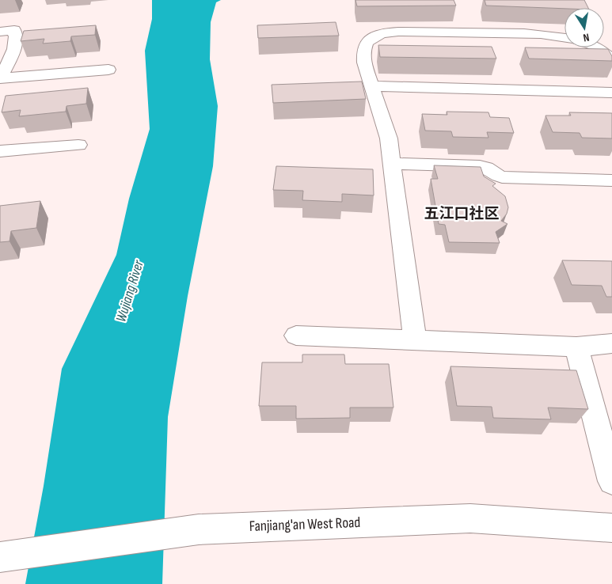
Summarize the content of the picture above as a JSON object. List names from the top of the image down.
{
  "streets": {
    "street": ["Fanjiang'an West Road"]
  },
  "districts": ["五江口社区"],
  "water": ["Wujiang River"],
  "north": "bottom"
}
